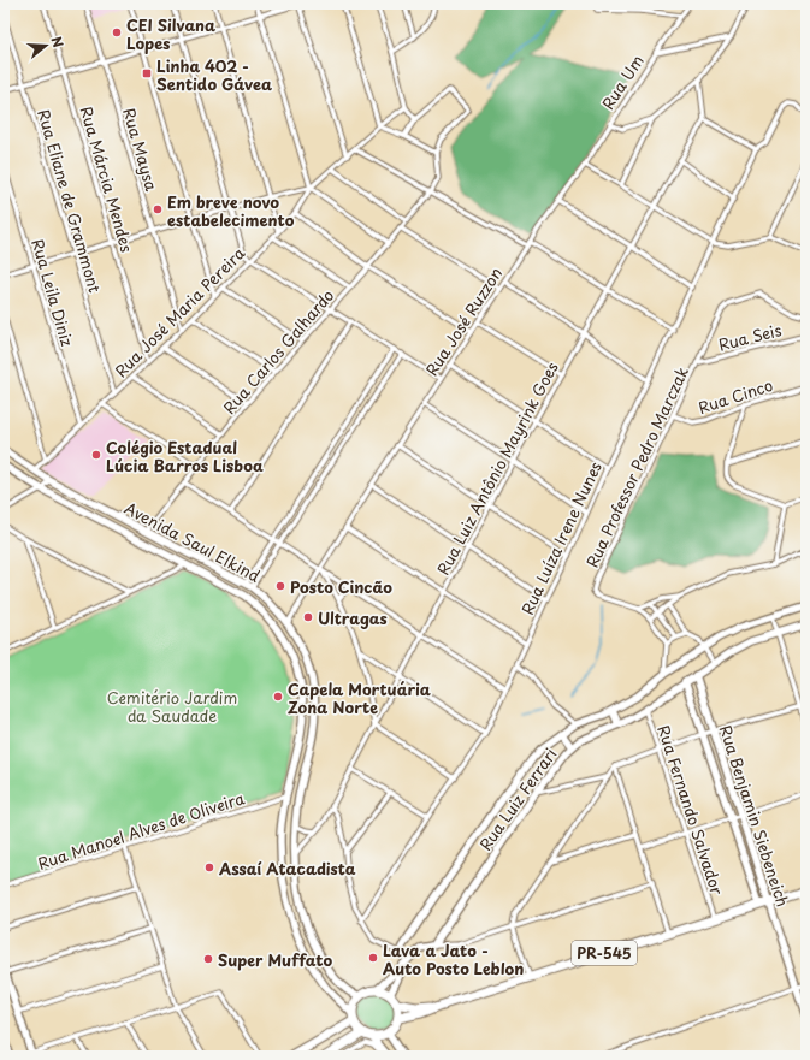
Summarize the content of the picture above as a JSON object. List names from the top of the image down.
{
  "streets": {
    "highway": ["PR-545"],
    "street": [
      "Rua Um",
      "Rua Maysa",
      "Rua Márcia Mendes",
      "Rua Eliane de Grammont",
      "Rua Leila Diniz",
      "Rua José Maria Pereira",
      "Rua José Ruzzon",
      "Rua Seis",
      "Rua Carlos Galhardo",
      "Rua Cinco",
      "Rua Professor Pedro Marczak",
      "Rua Luiz Antônio Mayrink Goes",
      "Rua Luíza Irene Nunes",
      "Avenida Saul Elkind",
      "Rua Luiz Ferrari",
      "Rua Fernando Salvador",
      "Rua Benjamin Siebeneich",
      "Rua Manoel Alves de Oliveira"
    ]
  },
  "crossings": [
    ["Rua Um", "Rua José Ruzzon"],
    ["Rua Maysa", "Rua José Maria Pereira"],
    ["Rua Márcia Mendes", "Rua José Maria Pereira"],
    ["Rua Eliane de Grammont", "Rua José Maria Pereira"],
    ["Rua Leila Diniz", "Rua José Maria Pereira"],
    ["Rua José Maria Pereira", "Avenida Saul Elkind"],
    ["Rua José Ruzzon", "Avenida Saul Elkind"],
    ["Rua Seis", "Rua Professor Pedro Marczak"],
    ["Rua Carlos Galhardo", "Avenida Saul Elkind"],
    ["Rua Cinco", "Rua Professor Pedro Marczak"],
    ["Rua Luiz Antônio Mayrink Goes", "Avenida Saul Elkind"],
    ["Avenida Saul Elkind", "Rua Manoel Alves de Oliveira"],
    ["Avenida Saul Elkind", "PR-545"],
    ["Rua Luiz Ferrari", "Rua Fernando Salvador"],
    ["Rua Luiz Ferrari", "Rua Benjamin Siebeneich"],
    ["Rua Fernando Salvador", "PR-545"],
    ["Rua Benjamin Siebeneich", "PR-545"]
  ],
  "parks": ["Cemitério Jardim da Saudade"],
  "places": {
    "other": [
      "CEI Silvana Lopes",
      "Em breve novo estabelecimento",
      "Colégio Estadual Lúcia Barros Lisboa",
      "Posto Cincão",
      "Ultragas",
      "Capela Mortuária Zona Norte",
      "Assaí Atacadista",
      "Lava a Jato - Auto Posto Leblon",
      "Super Muffato"
    ],
    "transit": ["Linha 402 - Sentido Gávea"]
  },
  "north": "right"
}
